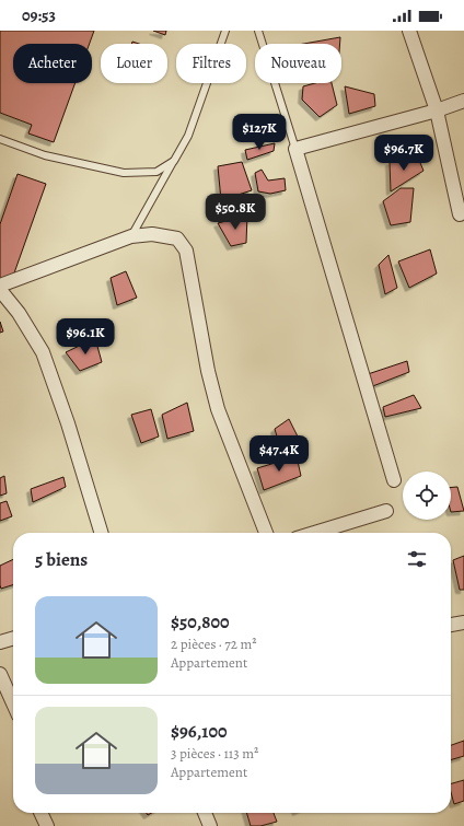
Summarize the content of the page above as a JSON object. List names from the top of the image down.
{
  "page": {
    "status": "09:53",
    "chip": [
      "Acheter",
      "Louer",
      "Filtres",
      "Nouveau"
    ],
    "price": [
      "$127K",
      "$96.7K",
      "$50.8K",
      "$96.1K",
      "$47.4K"
    ],
    "heading": "5 biens",
    "list": [
      {
        "name": "$50,800",
        "note": "2 pièces · 72 m² · Appartement"
      },
      {
        "name": "$96,100",
        "note": "3 pièces · 113 m² · Appartement"
      }
    ]
  }
}
